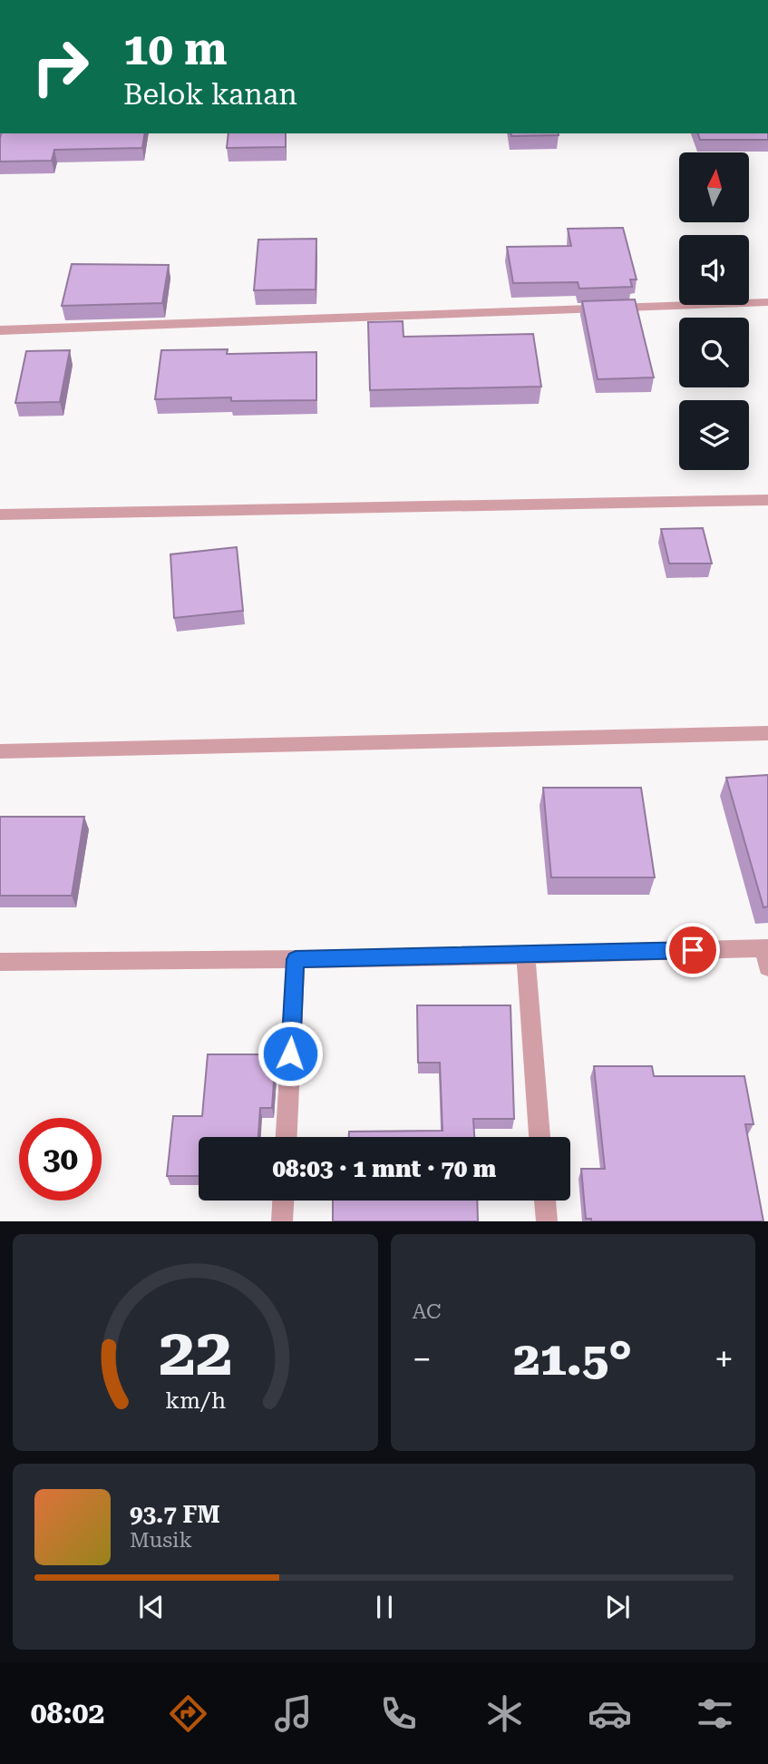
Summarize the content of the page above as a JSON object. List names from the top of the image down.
{
  "north": "top",
  "page": {
    "turn": ["10 m", "Belok kanan"],
    "limit": "30",
    "trip": "08:03 · 1 mnt · 70 m",
    "tile": "AC",
    "heat": ["−", "21.5°", "+"],
    "song": ["93.7 FM", "Musik"],
    "tabs": "08:02",
    "gauge": ["22", "km/h"]
  }
}
